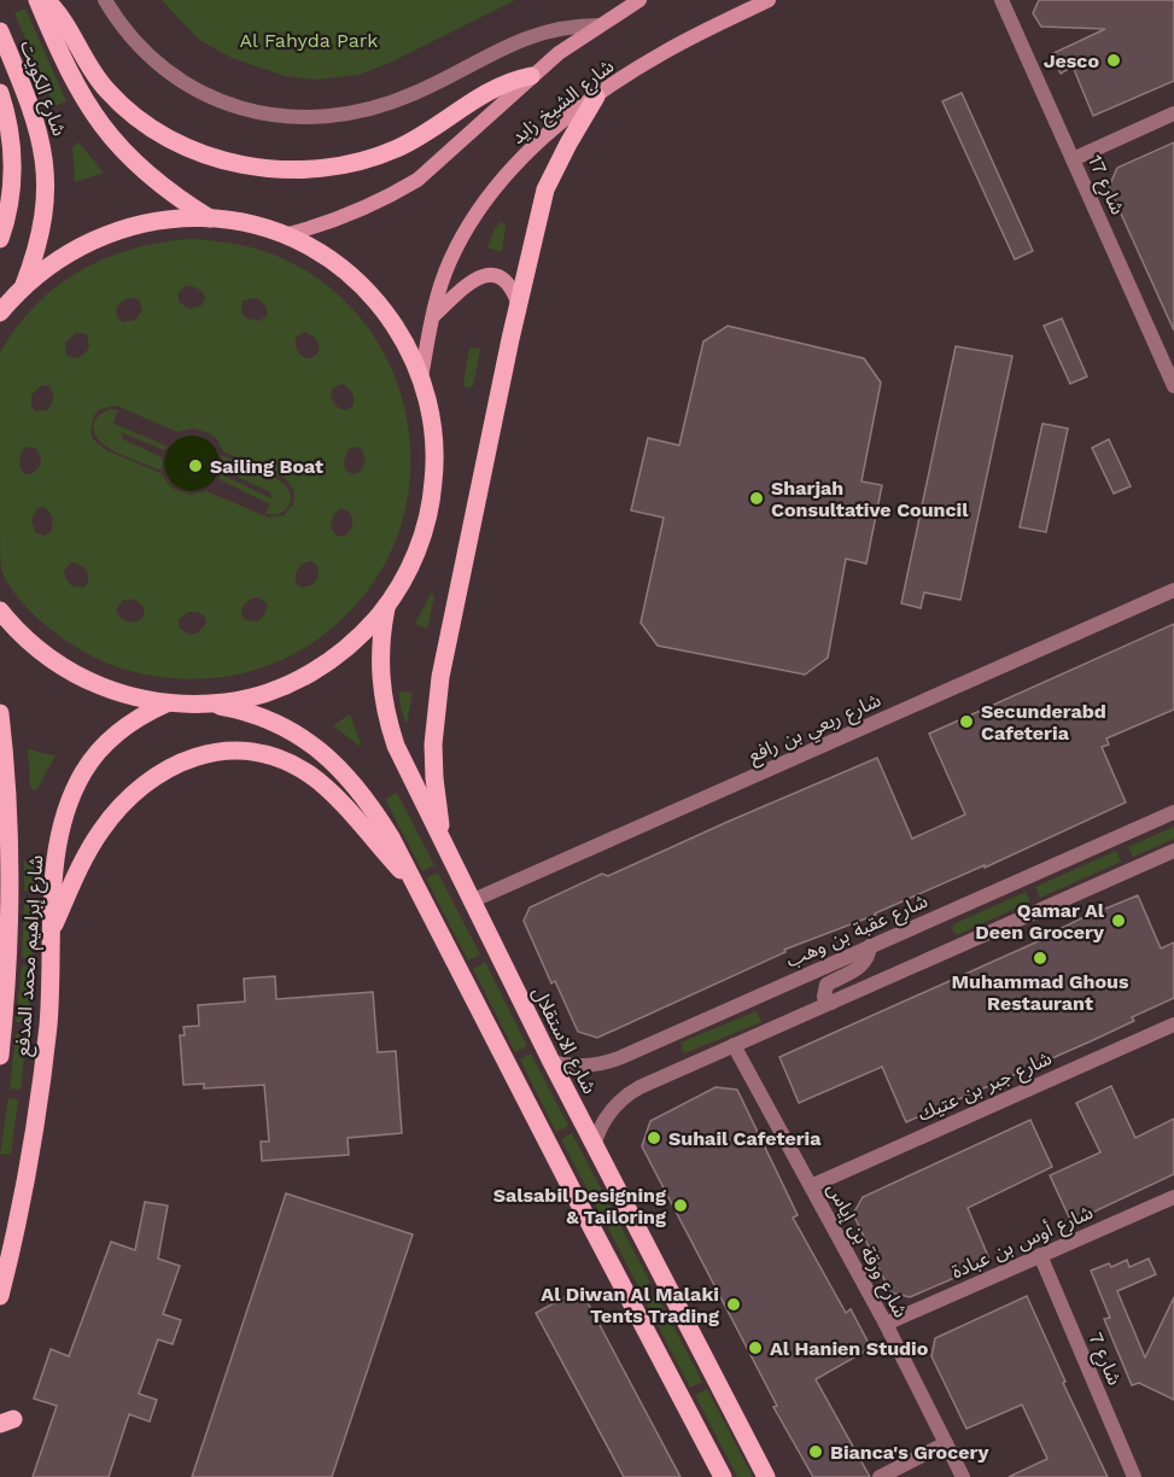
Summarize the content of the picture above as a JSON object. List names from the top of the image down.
{
  "streets": {
    "main road": [
      "شارع الكويت",
      "شارع الشيخ زايد",
      "شارع إبراهيم محمد المدفع",
      "شارع الاستقلال"
    ],
    "street": [
      "شارع 17",
      "شارع ربعي بن رافع",
      "شارع عقبة بن وهب",
      "شارع جبر بن عتيك",
      "شارع أوس بن عبادة",
      "شارع ورقة بن إياس",
      "شارع 7"
    ]
  },
  "crossings": [
    ["شارع ربعي بن رافع", "شارع الاستقلال"],
    ["شارع عقبة بن وهب", "شارع الاستقلال"],
    ["شارع جبر بن عتيك", "شارع ورقة بن إياس"],
    ["شارع أوس بن عبادة", "شارع ورقة بن إياس"],
    ["شارع أوس بن عبادة", "شارع 7"]
  ],
  "parks": ["Al Fahyda Park"],
  "places": [
    "Jesco",
    "Sailing Boat",
    "Sharjah Consultative Council",
    "Secunderabd Cafeteria",
    "Qamar Al Deen Grocery",
    "Muhammad Ghous Restaurant",
    "Suhail Cafeteria",
    "Salsabil Designing & Tailoring",
    "Al Diwan Al Malaki Tents Trading",
    "Al Hanien Studio",
    "Bianca's Grocery"
  ]
}
